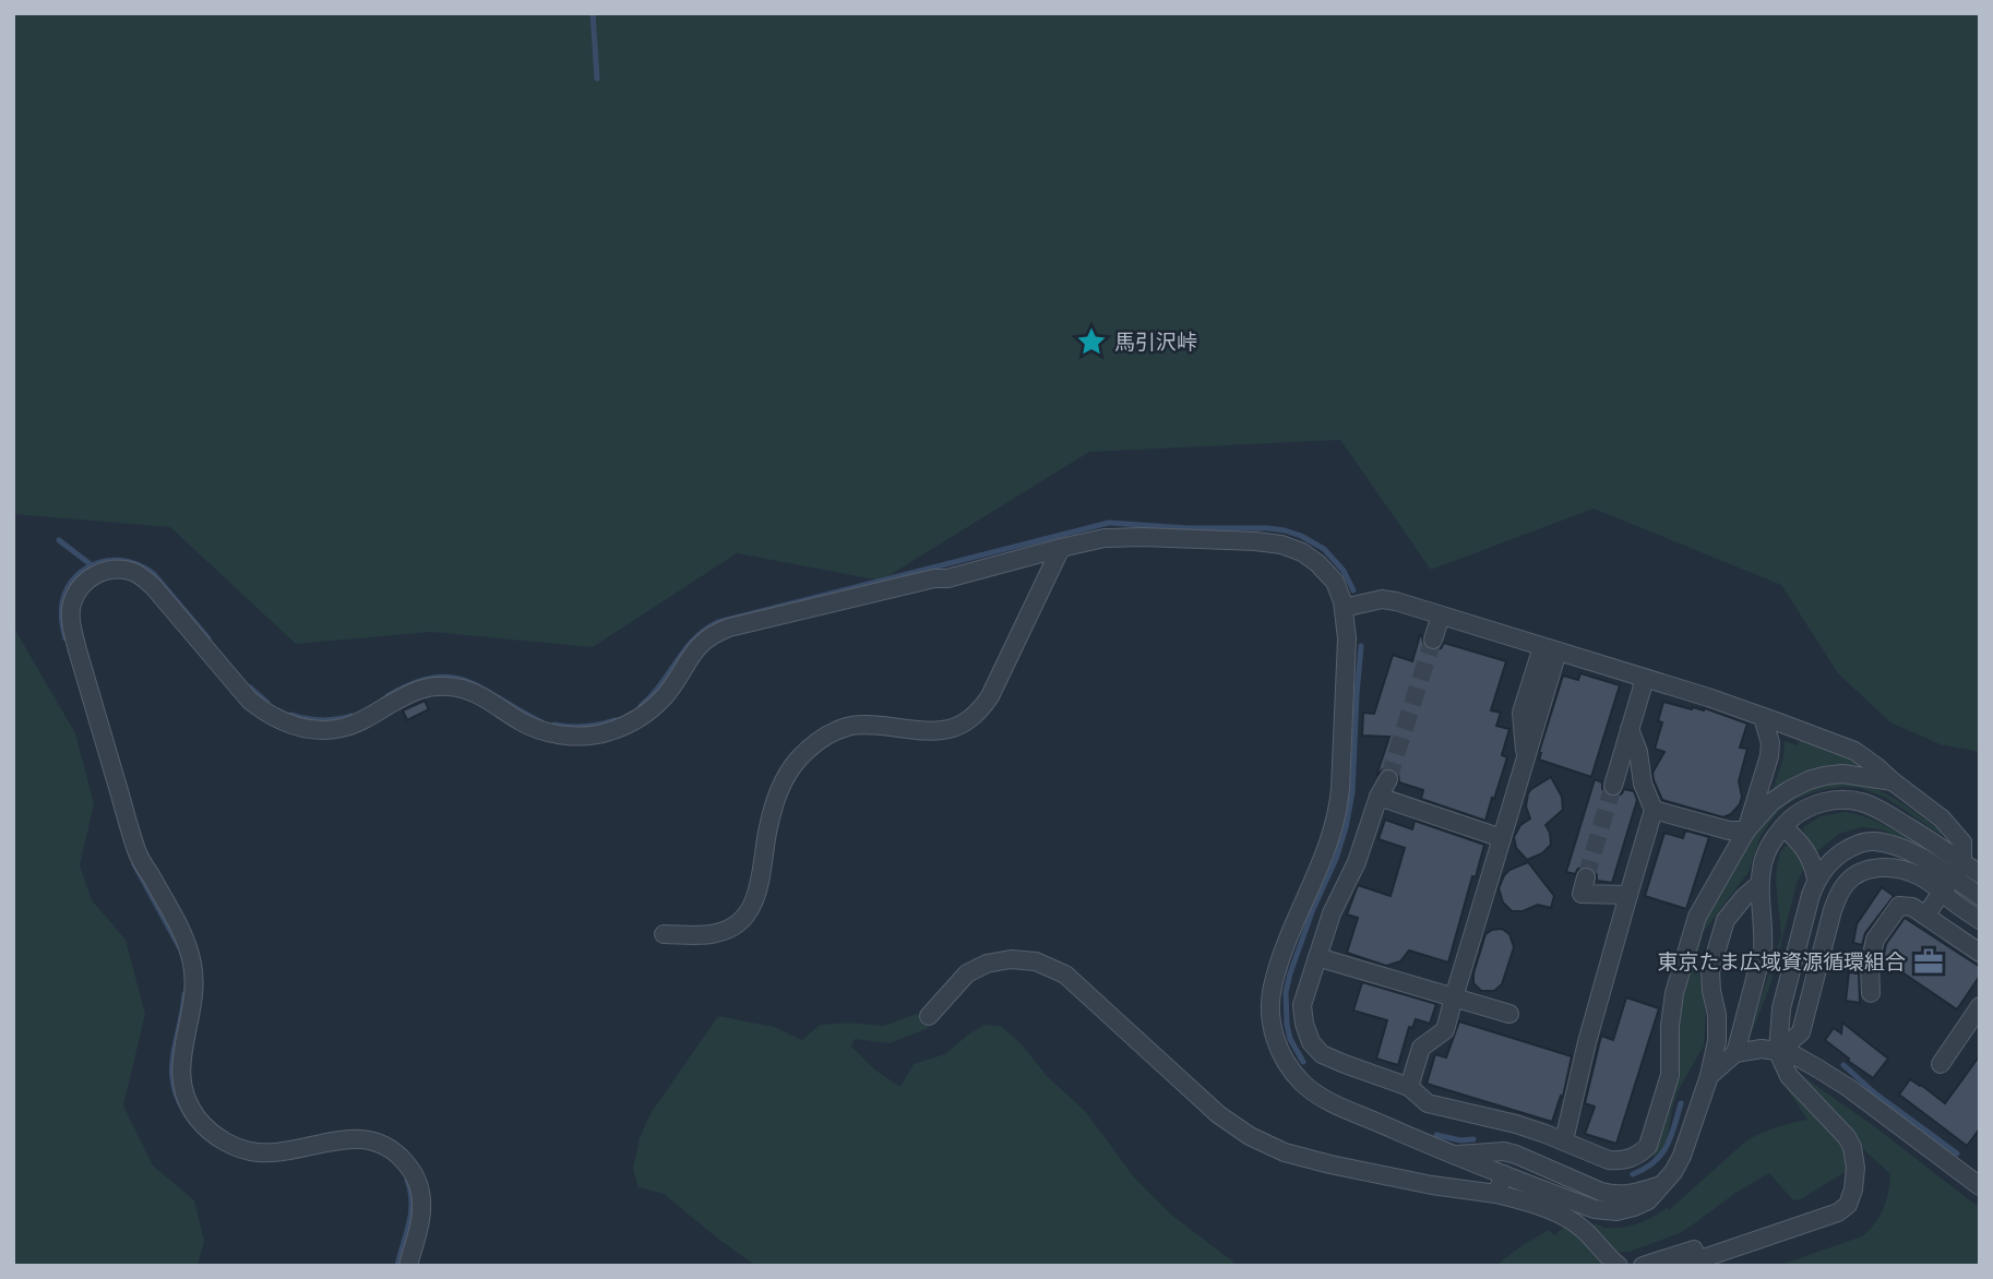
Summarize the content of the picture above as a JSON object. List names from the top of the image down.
{
  "places": {
    "place": ["馬引沢峠"],
    "office": ["東京たま広域資源循環組合"]
  }
}
